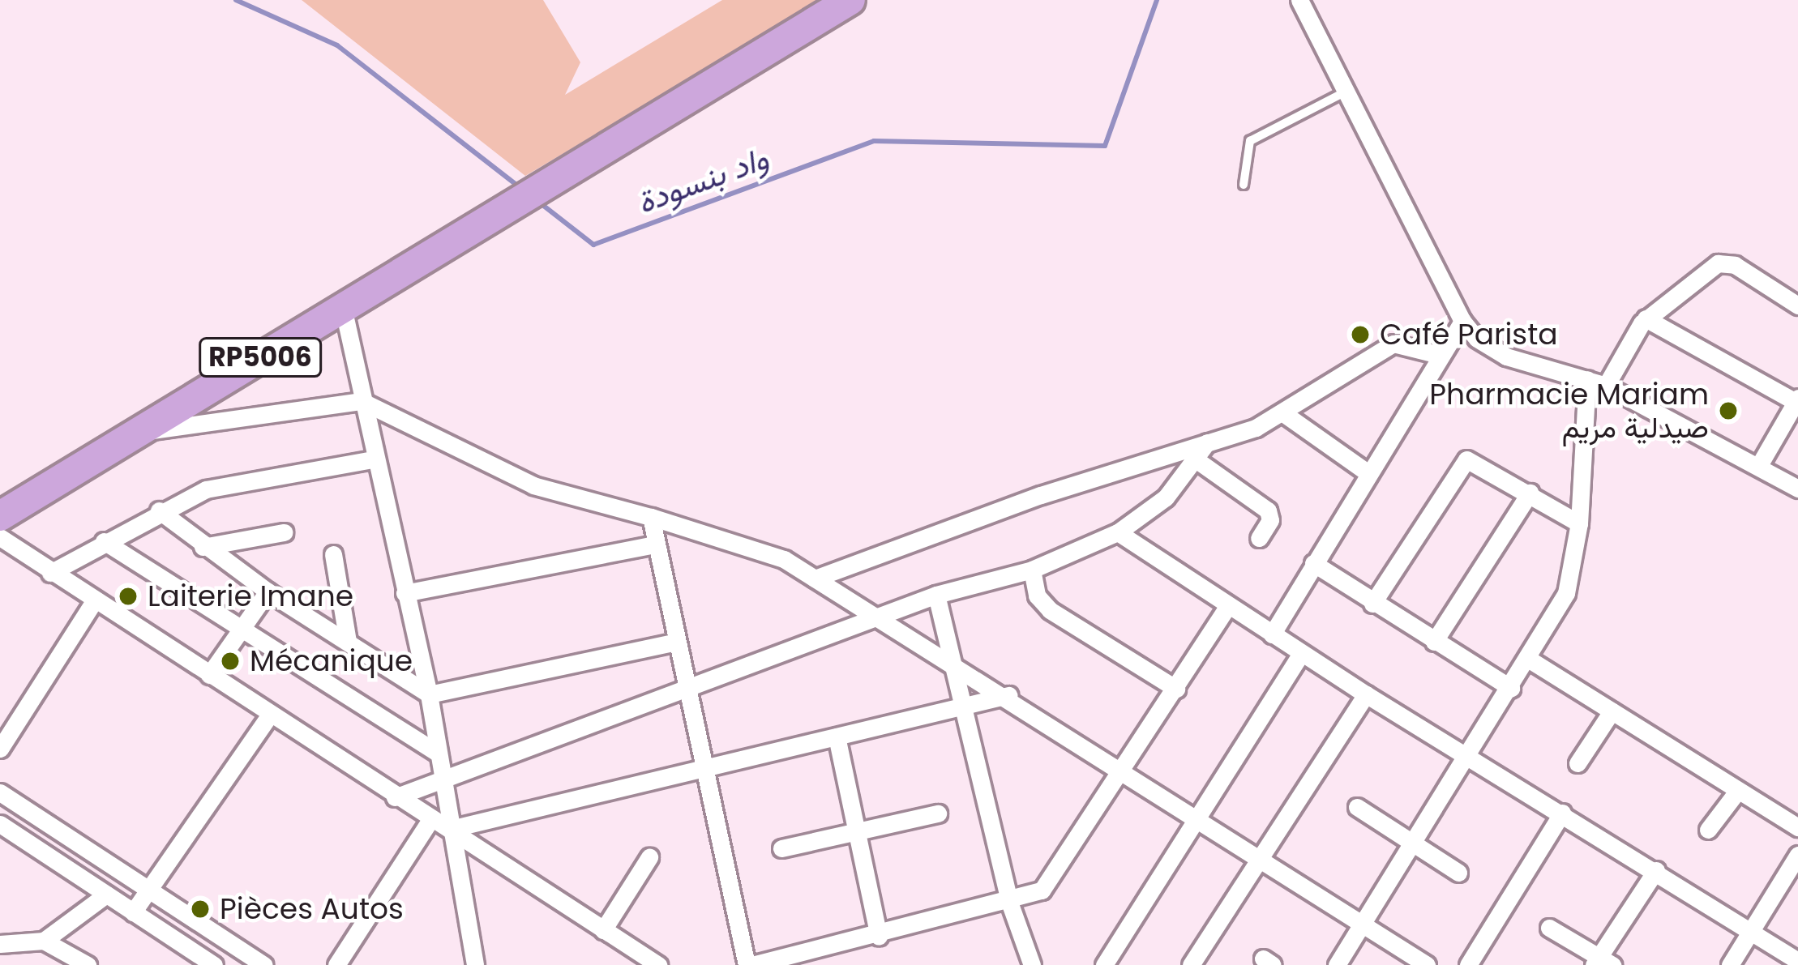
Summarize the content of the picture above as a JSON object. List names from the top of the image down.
{
  "streets": {
    "main road": ["RP5006"]
  },
  "water": ["واد بنسودة"],
  "places": [
    "Café Parista",
    "Pharmacie Mariam صيدلية مريم",
    "Laiterie Imane",
    "Mécanique",
    "Pièces Autos"
  ]
}
